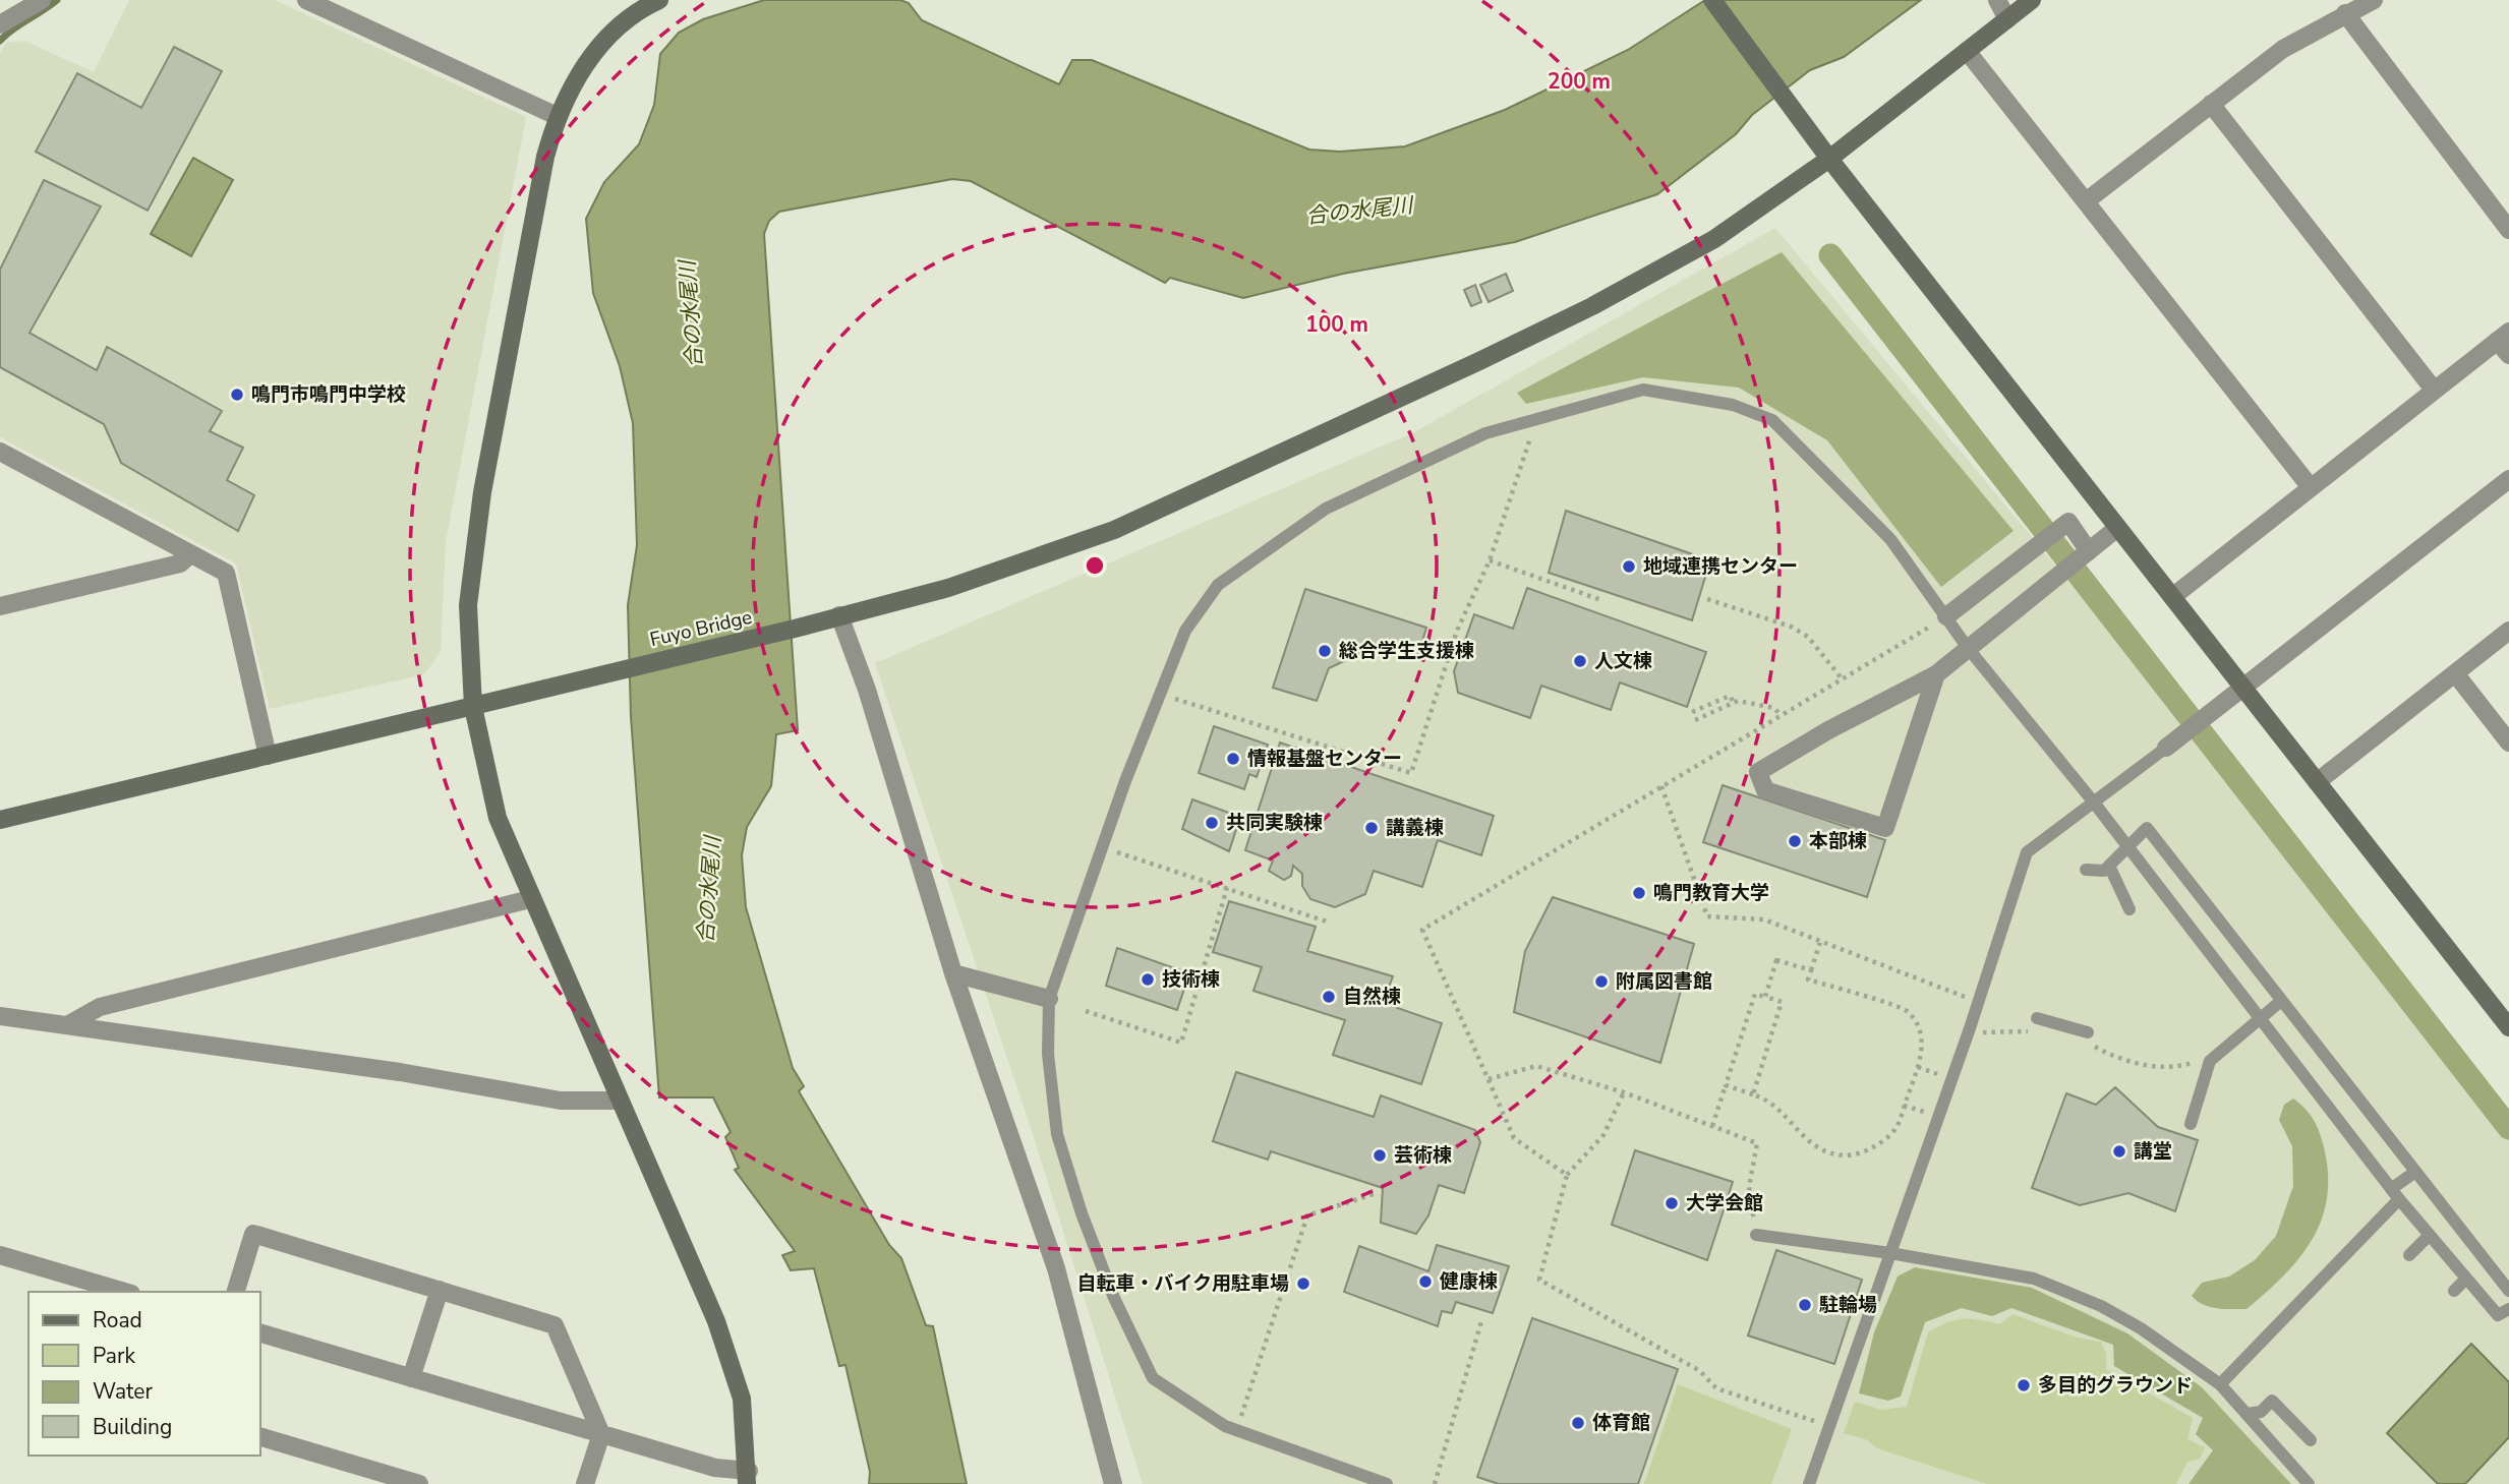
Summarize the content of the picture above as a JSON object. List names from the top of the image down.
{
  "streets": {
    "street": ["Fuyo Bridge"]
  },
  "water": ["合の水尾川"],
  "places": [
    "鳴門市鳴門中学校",
    "地域連携センター",
    "総合学生支援棟",
    "人文棟",
    "情報基盤センター",
    "共同実験棟",
    "講義棟",
    "本部棟",
    "鳴門教育大学",
    "技術棟",
    "附属図書館",
    "自然棟",
    "講堂",
    "芸術棟",
    "大学会館",
    "健康棟",
    "自転車・バイク用駐車場",
    "駐輪場",
    "多目的グラウンド",
    "体育館"
  ],
  "legend": [
    "Road",
    "Park",
    "Water",
    "Building"
  ],
  "rings": ["200 m", "100 m"]
}
